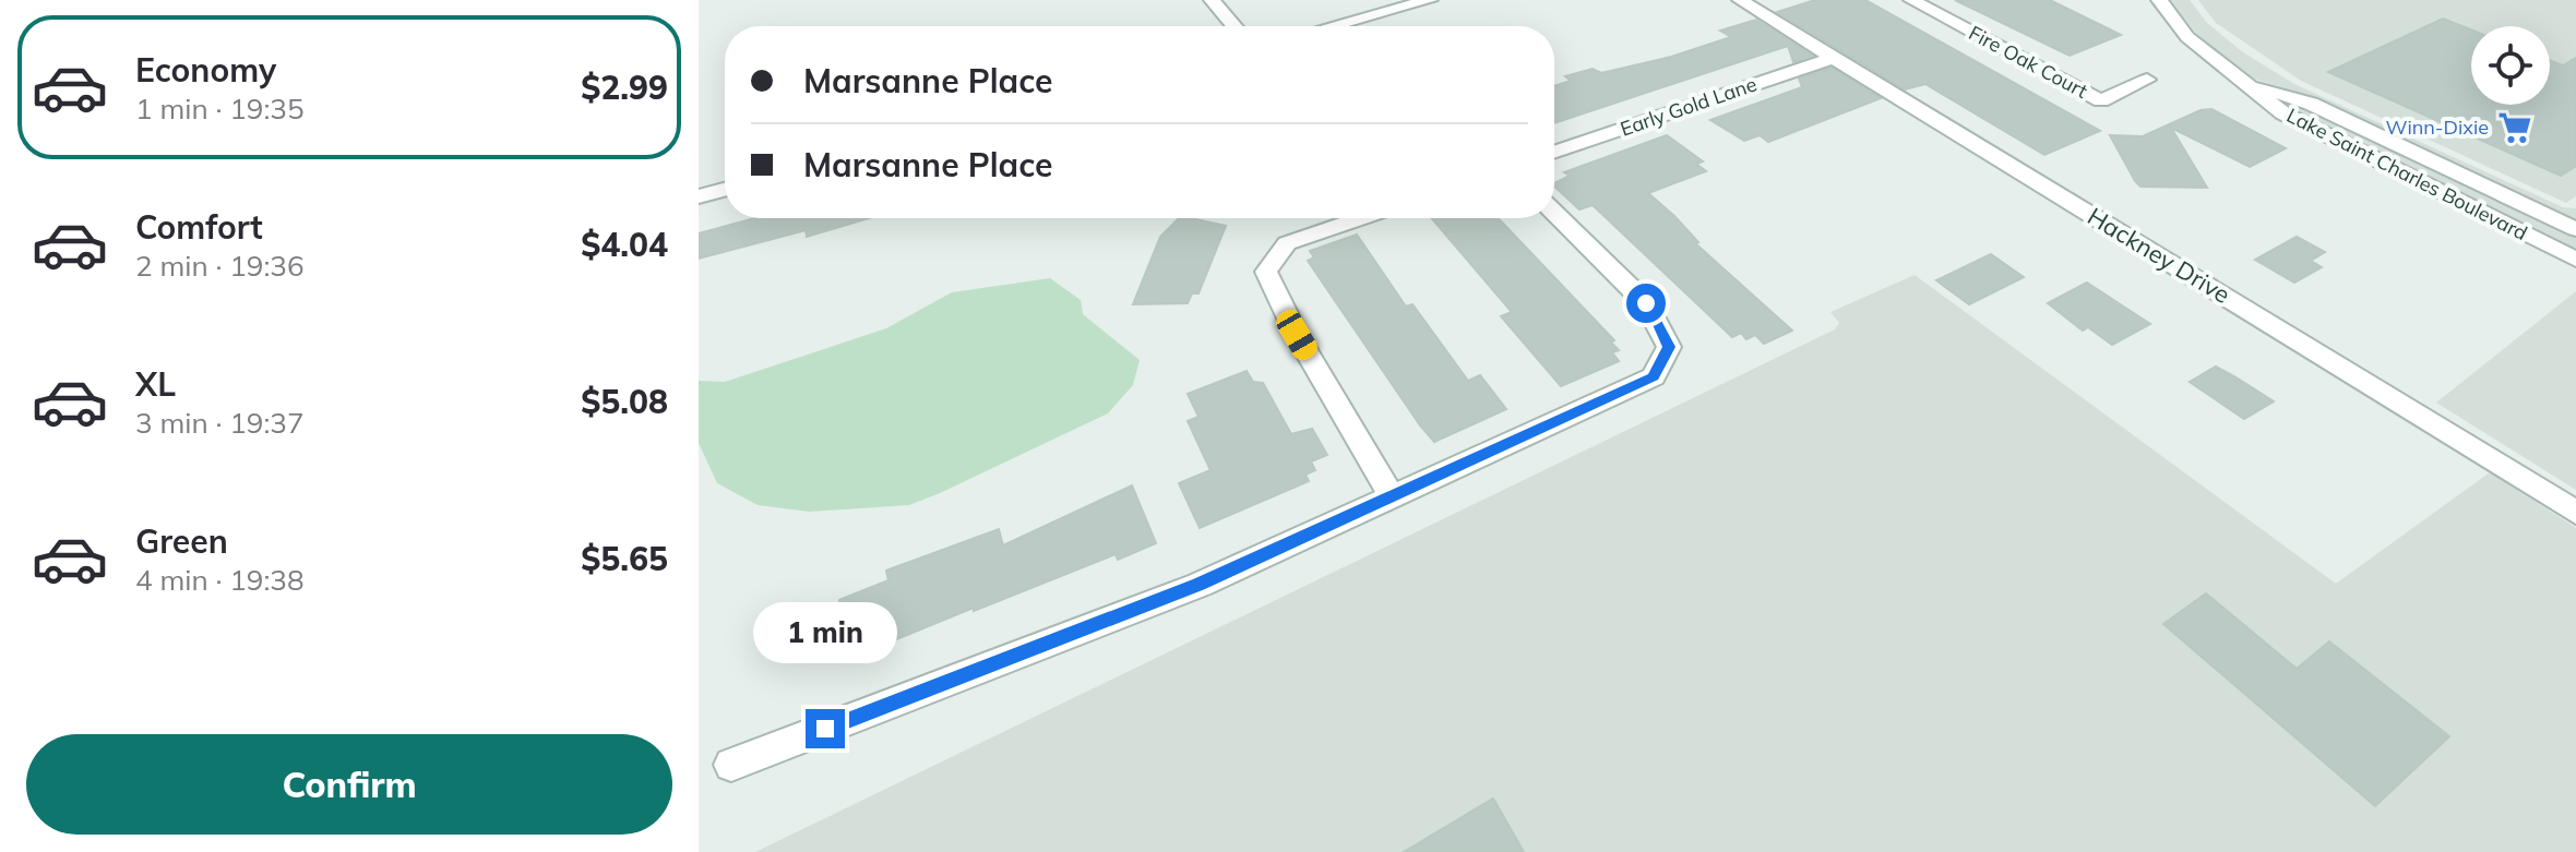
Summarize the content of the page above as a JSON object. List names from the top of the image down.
{
  "streets": {
    "street": [
      "Fire Oak Court",
      "Early Gold Lane",
      "Lake Saint Charles Boulevard",
      "Hackney Drive"
    ]
  },
  "crossings": [
    ["Early Gold Lane", "Hackney Drive"]
  ],
  "places": {
    "supermarket": ["Winn-Dixie"]
  },
  "page": {
    "list": [
      {
        "name": "Economy",
        "note": "1 min · 19:35",
        "value": "$2.99"
      },
      {
        "name": "Comfort",
        "note": "2 min · 19:36",
        "value": "$4.04"
      },
      {
        "name": "XL",
        "note": "3 min · 19:37",
        "value": "$5.08"
      },
      {
        "name": "Green",
        "note": "4 min · 19:38",
        "value": "$5.65"
      }
    ],
    "banner": ["Marsanne Place", "Marsanne Place"],
    "bubble": "1 min",
    "buttons": "Confirm"
  }
}
